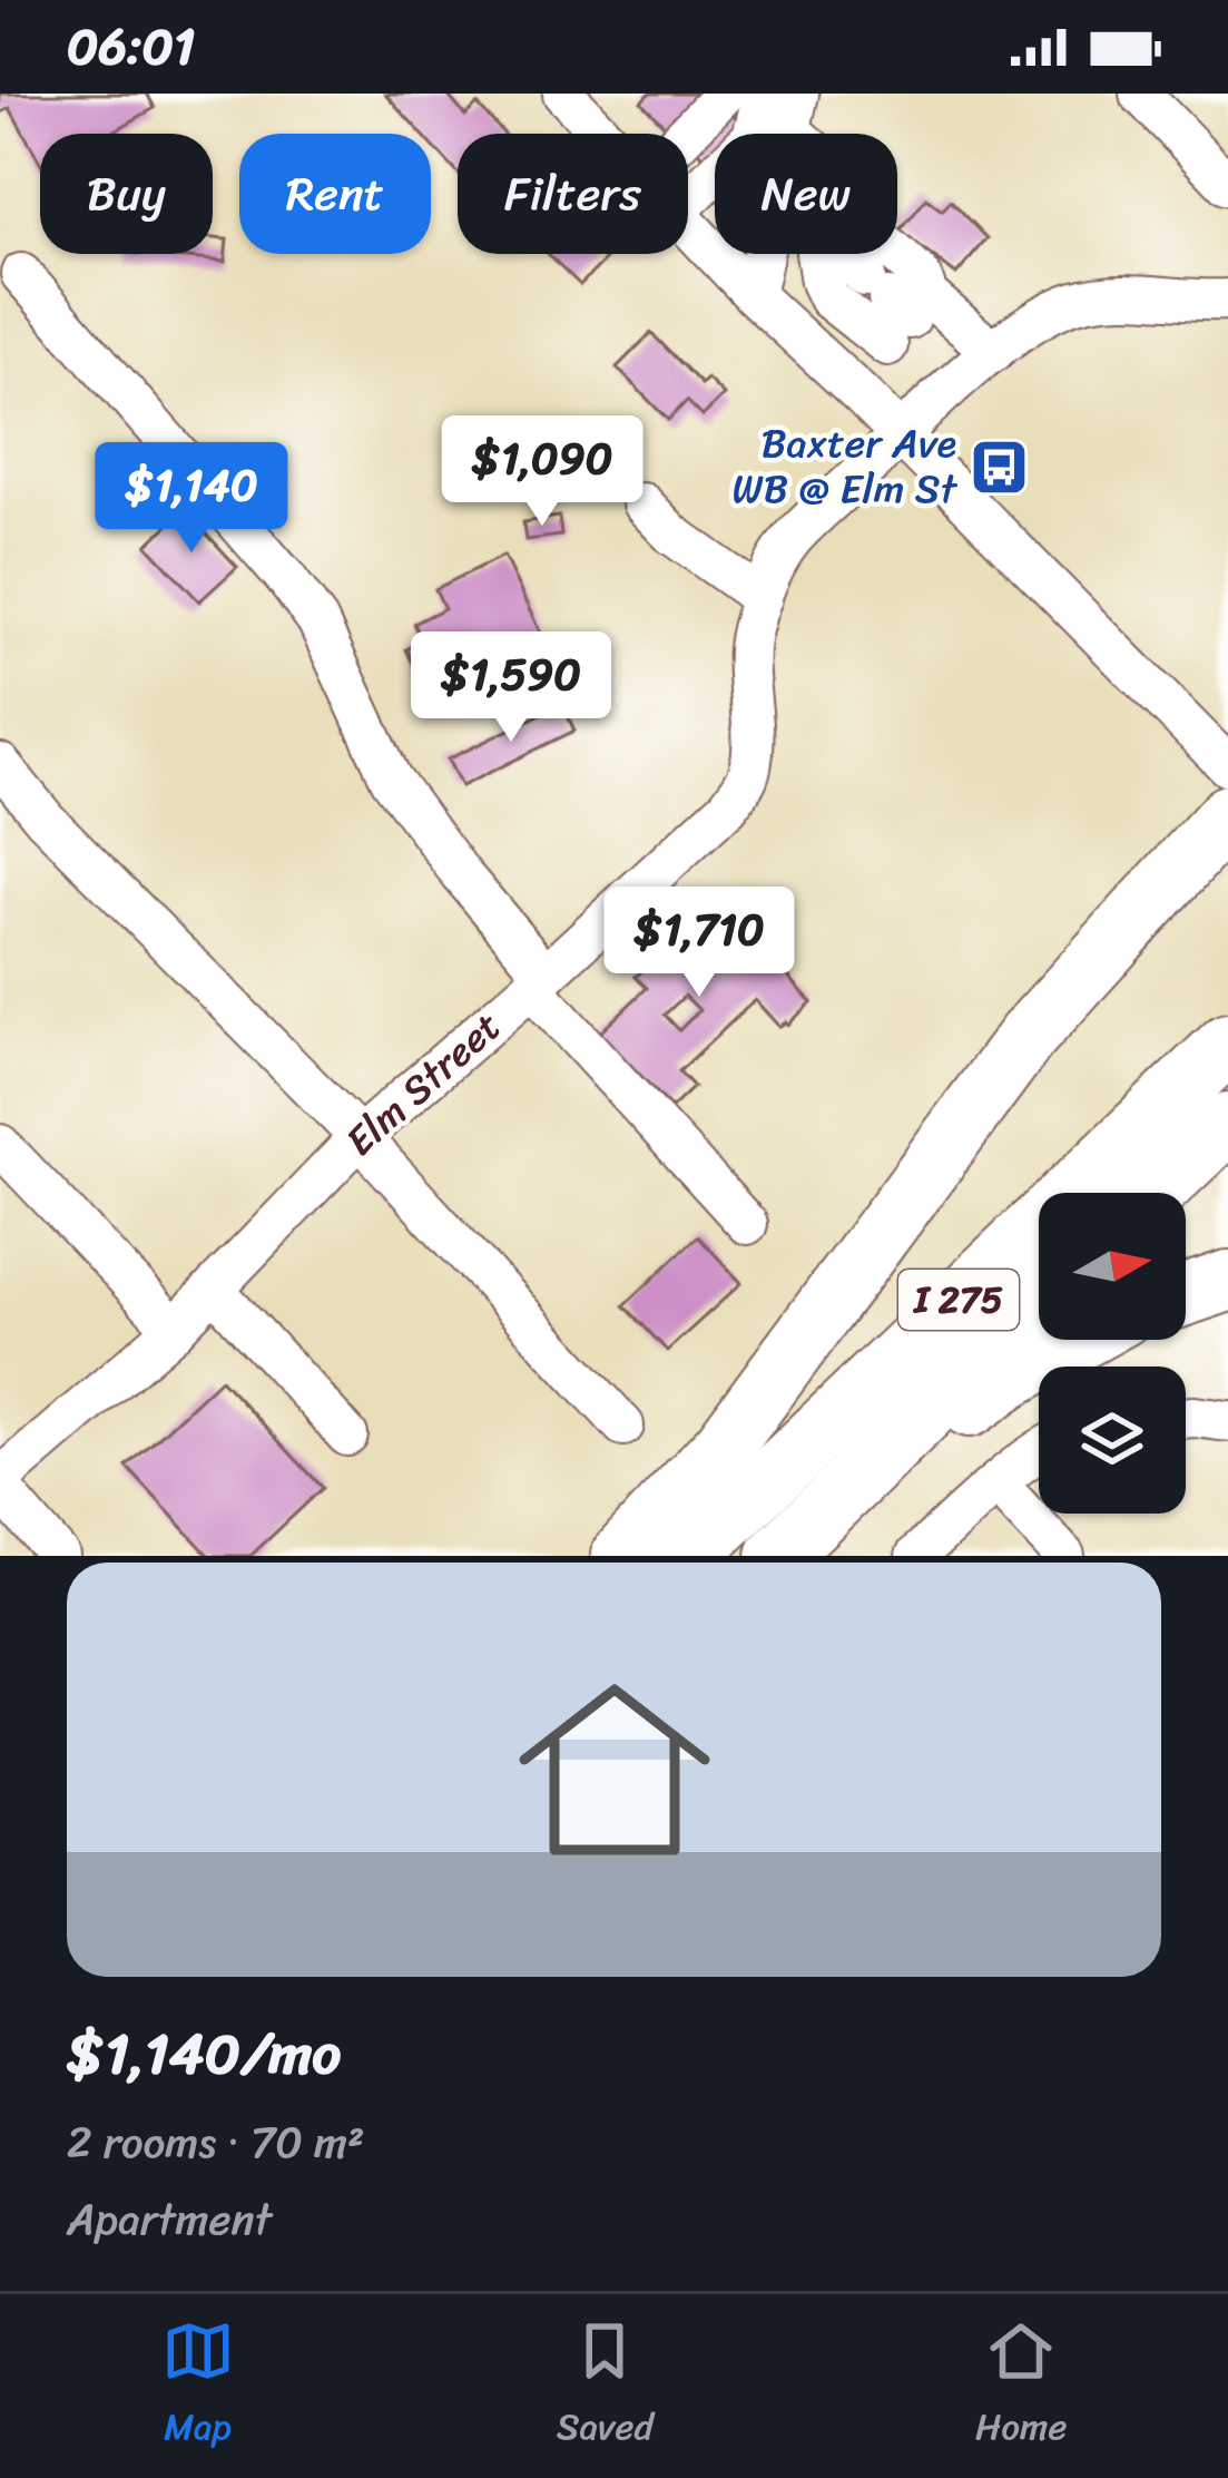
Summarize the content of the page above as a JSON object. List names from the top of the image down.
{
  "streets": {
    "highway": ["I 275"],
    "street": ["Elm Street"]
  },
  "places": {
    "bus stop": ["Baxter Ave WB @ Elm St"]
  },
  "north": "right",
  "page": {
    "status": "06:01",
    "chip": [
      "Buy",
      "Rent",
      "Filters",
      "New"
    ],
    "price": [
      "$1,090",
      "$1,140",
      "$1,590",
      "$1,710"
    ],
    "list": [
      {
        "name": "$1,140/mo",
        "note": "2 rooms · 70 m² · Apartment"
      }
    ],
    "tabs": ["Map", "Saved", "Home"]
  }
}
